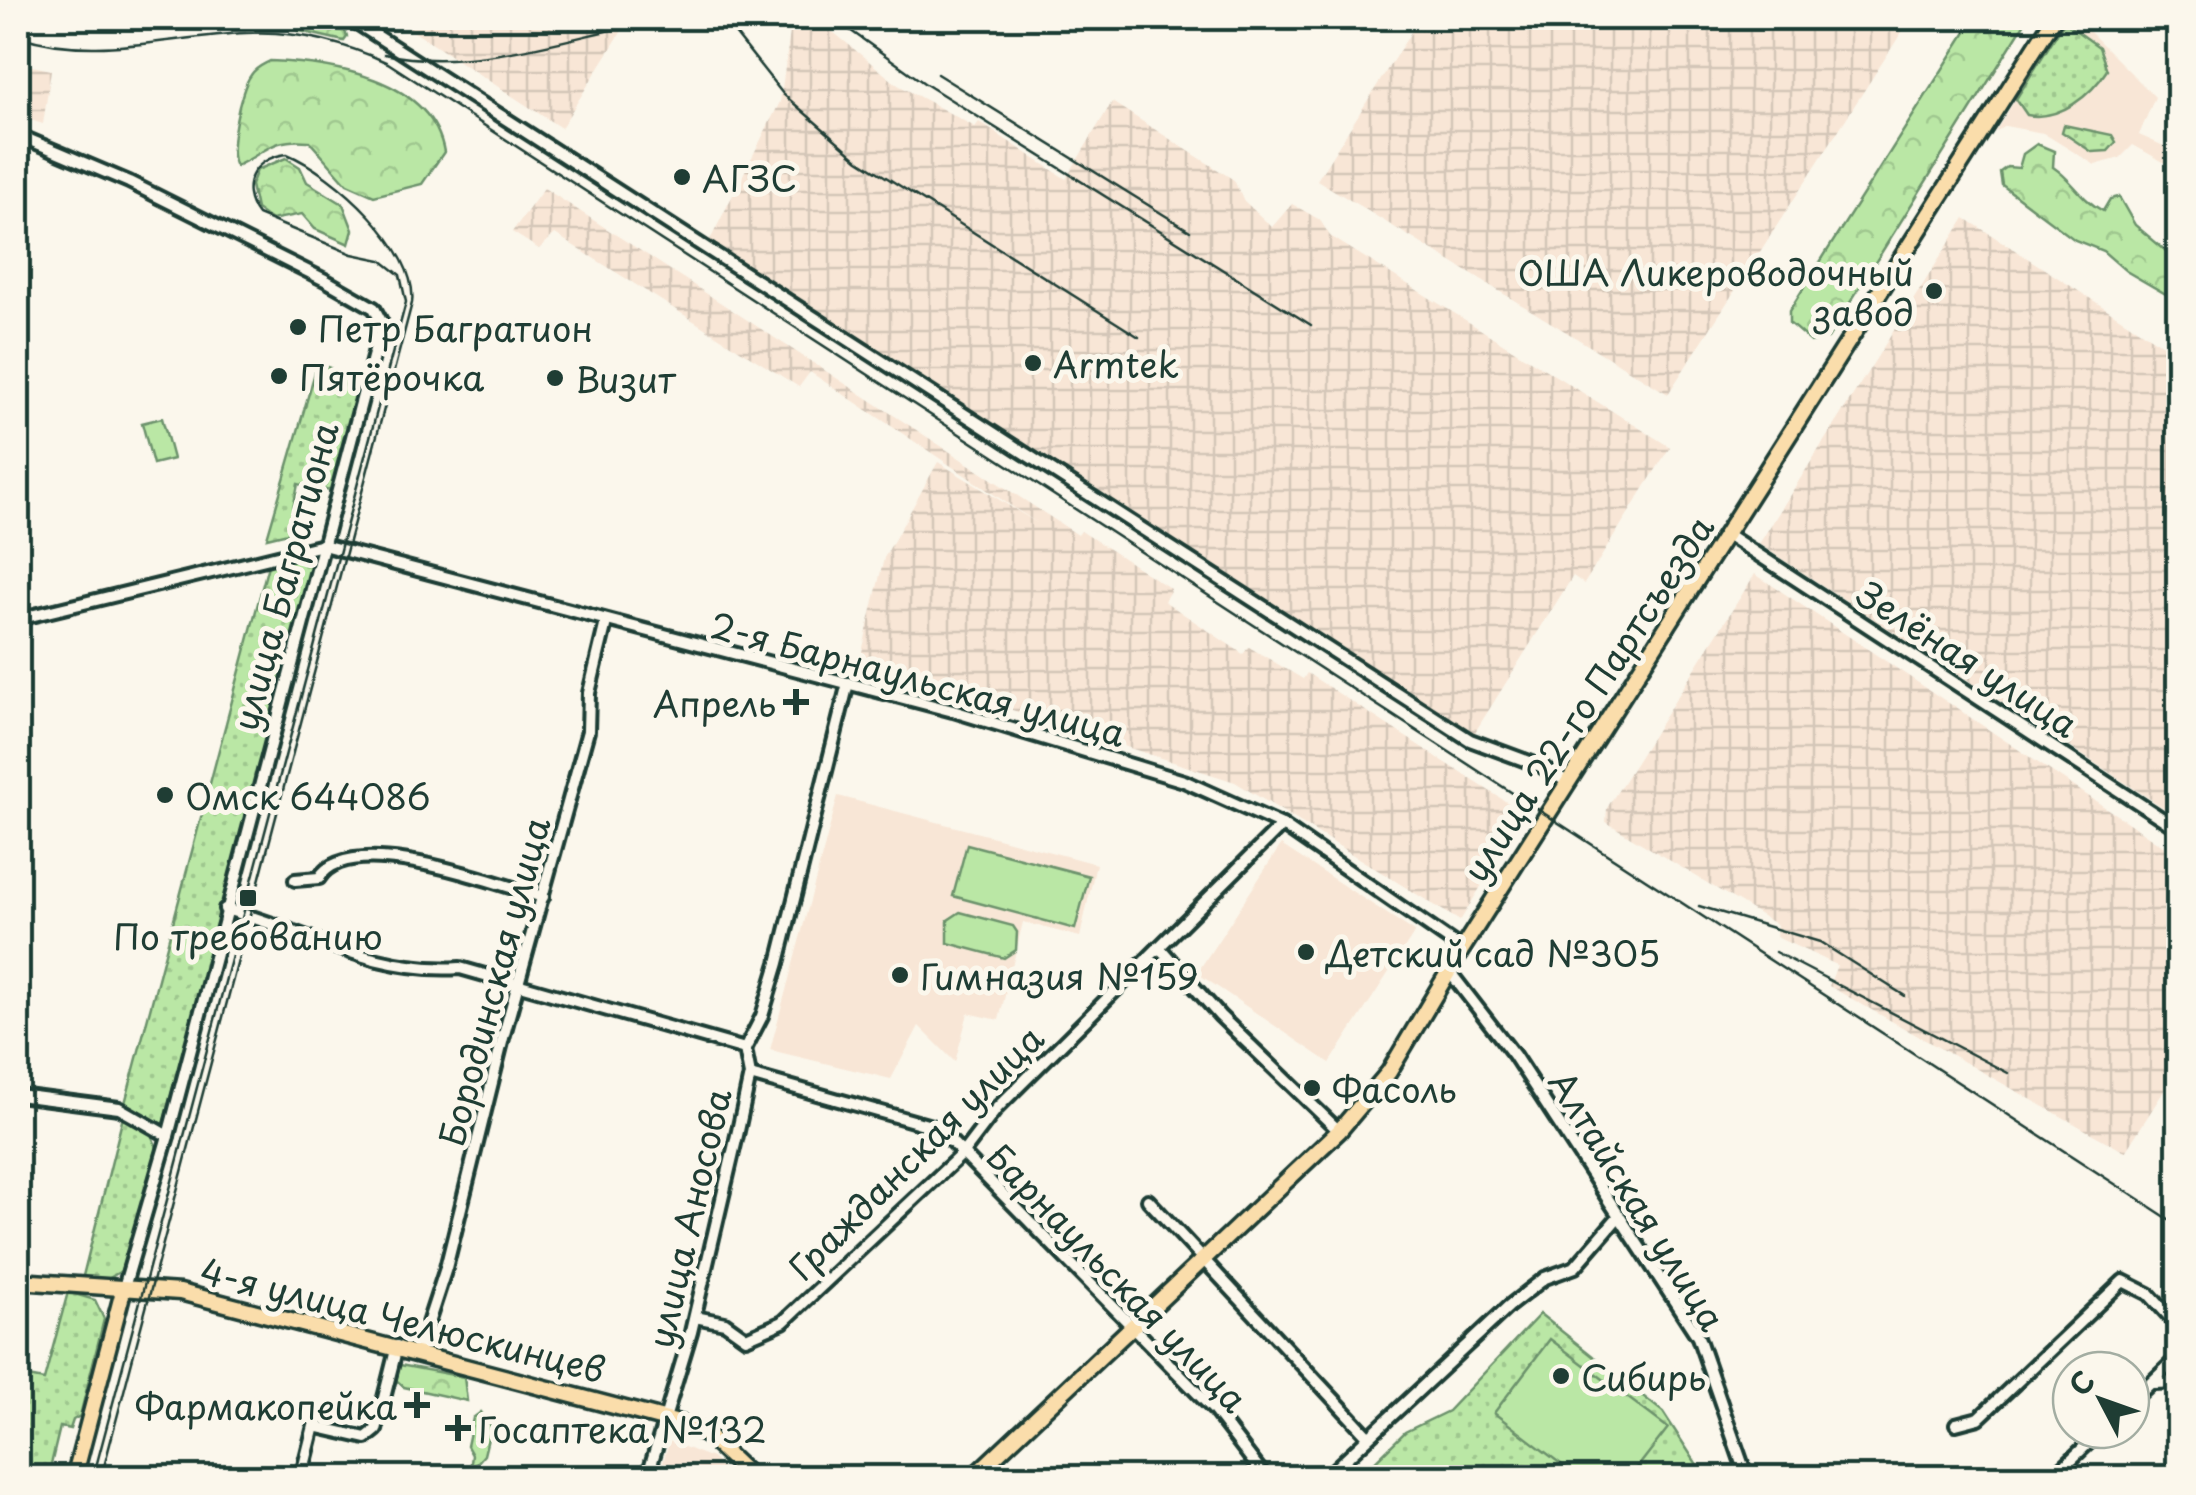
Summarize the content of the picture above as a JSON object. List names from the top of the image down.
{
  "streets": {
    "main road": ["улица Багратиона", "улица 22-го Партсъезда", "4-я улица Челюскинцев"],
    "street": [
      "Зелёная улица",
      "2-я Барнаульская улица",
      "Бородинская улица",
      "Гражданская улица",
      "Алтайская улица",
      "улица Аносова",
      "Барнаульская улица"
    ]
  },
  "crossings": [
    ["улица Багратиона", "2-я Барнаульская улица"],
    ["улица Багратиона", "4-я улица Челюскинцев"],
    ["Зелёная улица", "улица 22-го Партсъезда"],
    ["2-я Барнаульская улица", "улица 22-го Партсъезда"],
    ["2-я Барнаульская улица", "Бородинская улица"],
    ["2-я Барнаульская улица", "Гражданская улица"],
    ["2-я Барнаульская улица", "улица Аносова"],
    ["улица 22-го Партсъезда", "Алтайская улица"],
    ["улица 22-го Партсъезда", "Барнаульская улица"],
    ["Бородинская улица", "4-я улица Челюскинцев"],
    ["Гражданская улица", "улица Аносова"],
    ["Гражданская улица", "Барнаульская улица"],
    ["улица Аносова", "Барнаульская улица"],
    ["улица Аносова", "4-я улица Челюскинцев"]
  ],
  "places": {
    "other": [
      "АГЗС",
      "ОША Ликероводочный завод",
      "Петр Багратион",
      "Armtek",
      "Пятёрочка",
      "Визит",
      "Омск 644086",
      "Детский сад №305",
      "Гимназия №159",
      "Фасоль",
      "Сибирь"
    ],
    "health": ["Апрель", "Фармакопейка", "Госаптека №132"],
    "transit": ["По требованию"]
  },
  "north": "top left"
}
